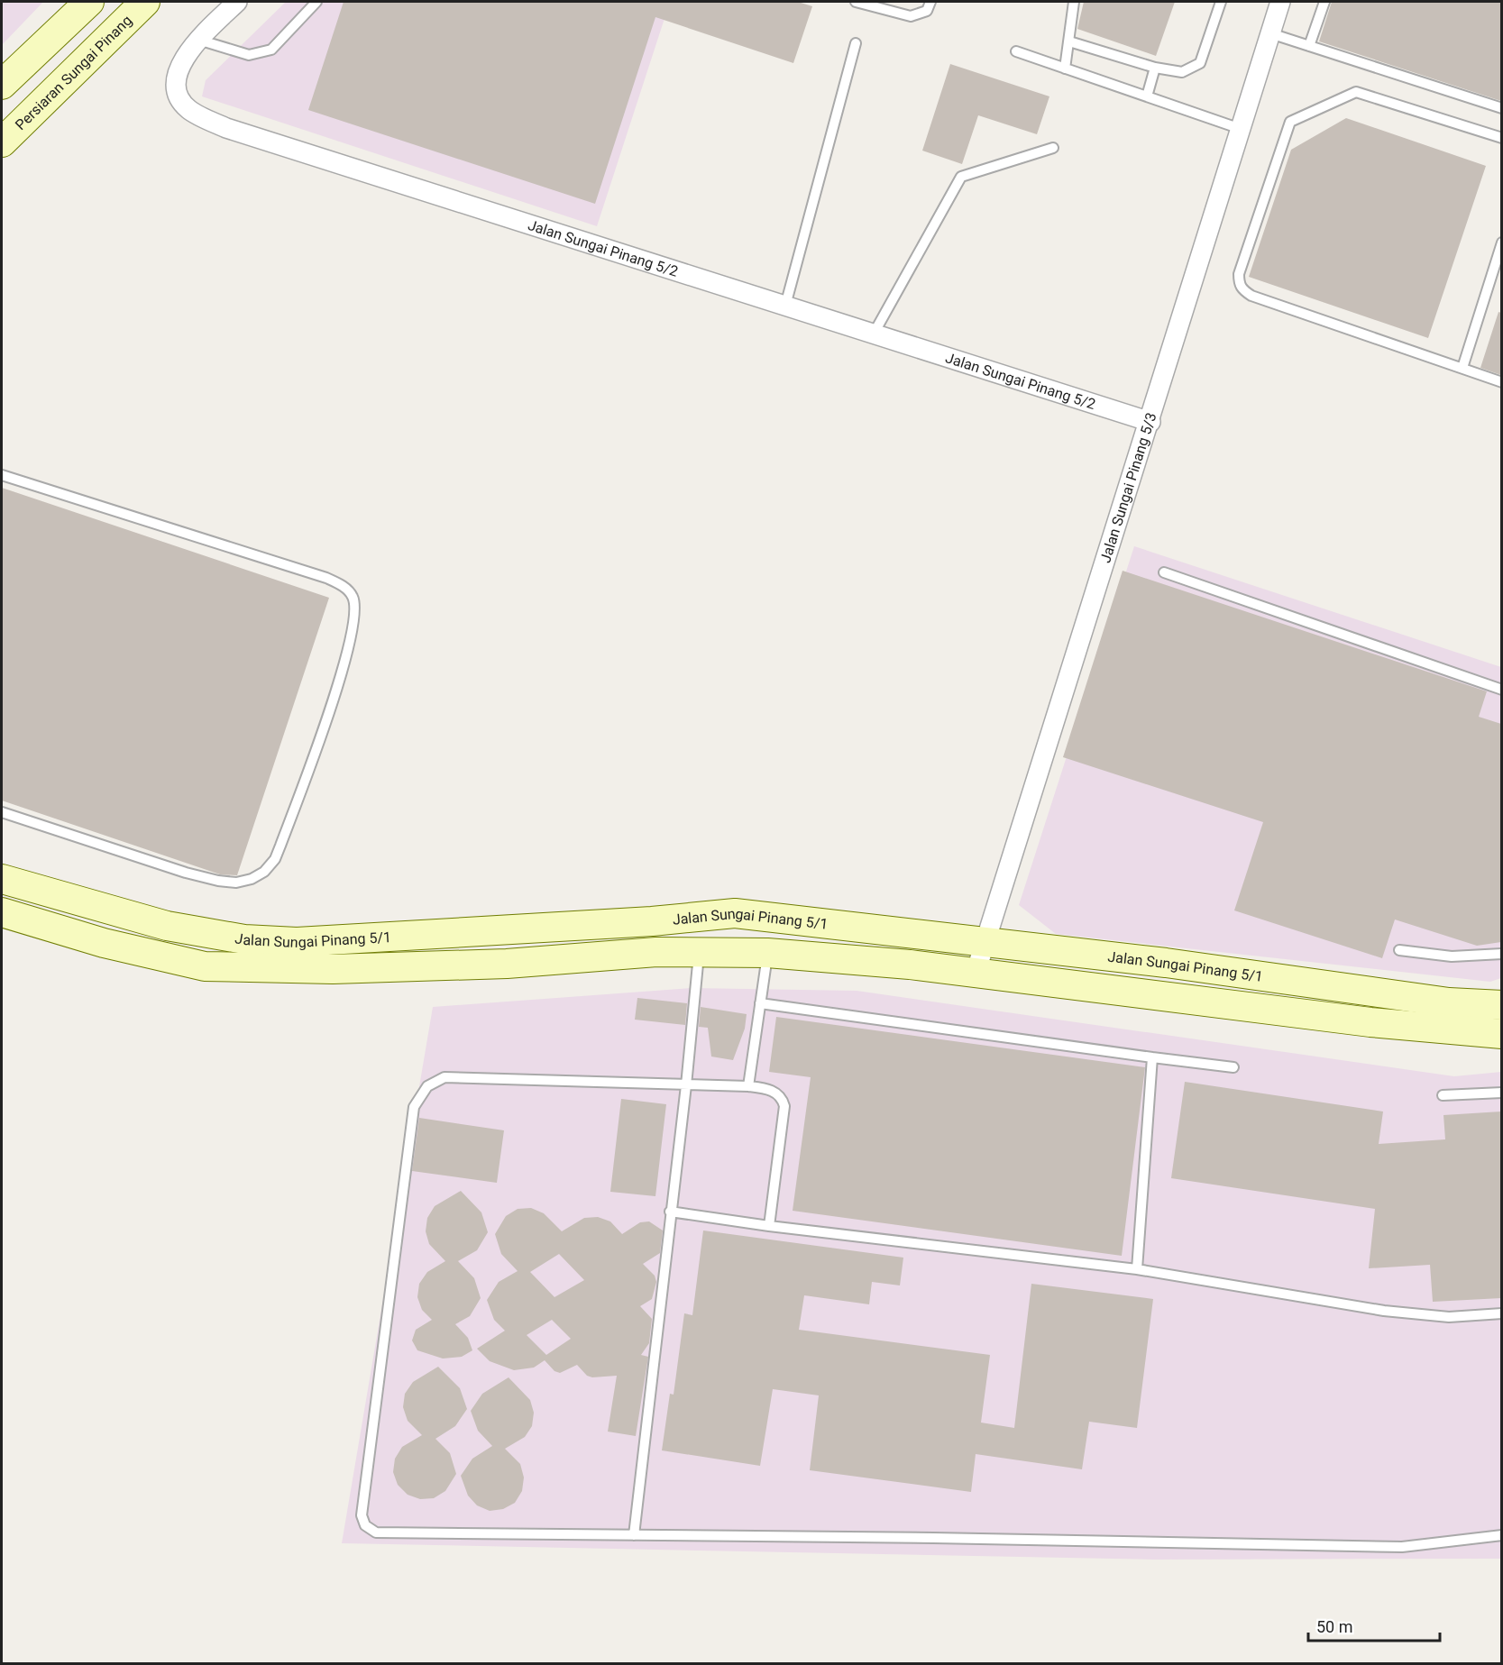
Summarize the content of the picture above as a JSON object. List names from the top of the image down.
{
  "streets": {
    "street": [
      "Persiaran Sungai Pinang",
      "Jalan Sungai Pinang 5/2",
      "Jalan Sungai Pinang 5/3",
      "Jalan Sungai Pinang 5/1"
    ]
  },
  "crossings": [
    ["Jalan Sungai Pinang 5/2", "Jalan Sungai Pinang 5/3"],
    ["Jalan Sungai Pinang 5/3", "Jalan Sungai Pinang 5/1"]
  ],
  "scale_bar": "50 m"
}
